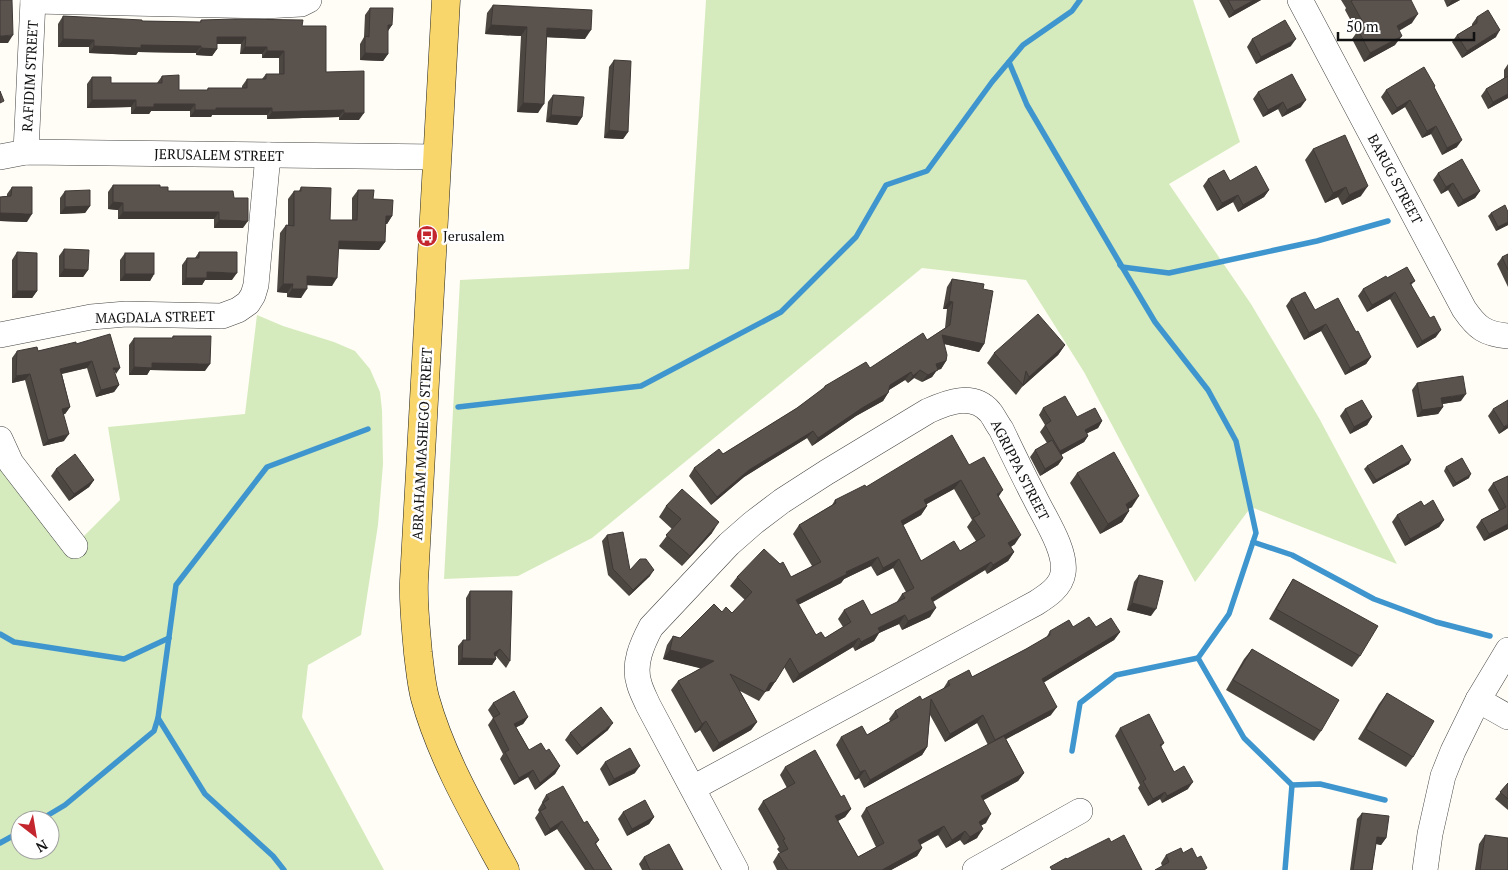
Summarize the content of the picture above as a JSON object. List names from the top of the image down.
{
  "streets": {
    "main road": ["ABRAHAM MASHEGO STREET"],
    "street": [
      "RAFIDIM STREET",
      "JERUSALEM STREET",
      "BARUG STREET",
      "MAGDALA STREET",
      "AGRIPPA STREET"
    ]
  },
  "crossings": [
    ["RAFIDIM STREET", "JERUSALEM STREET"],
    ["JERUSALEM STREET", "MAGDALA STREET"],
    ["JERUSALEM STREET", "ABRAHAM MASHEGO STREET"]
  ],
  "places": {
    "bus stop": ["Jerusalem"]
  },
  "scale_bar": "50 m",
  "north": "bottom right"
}
